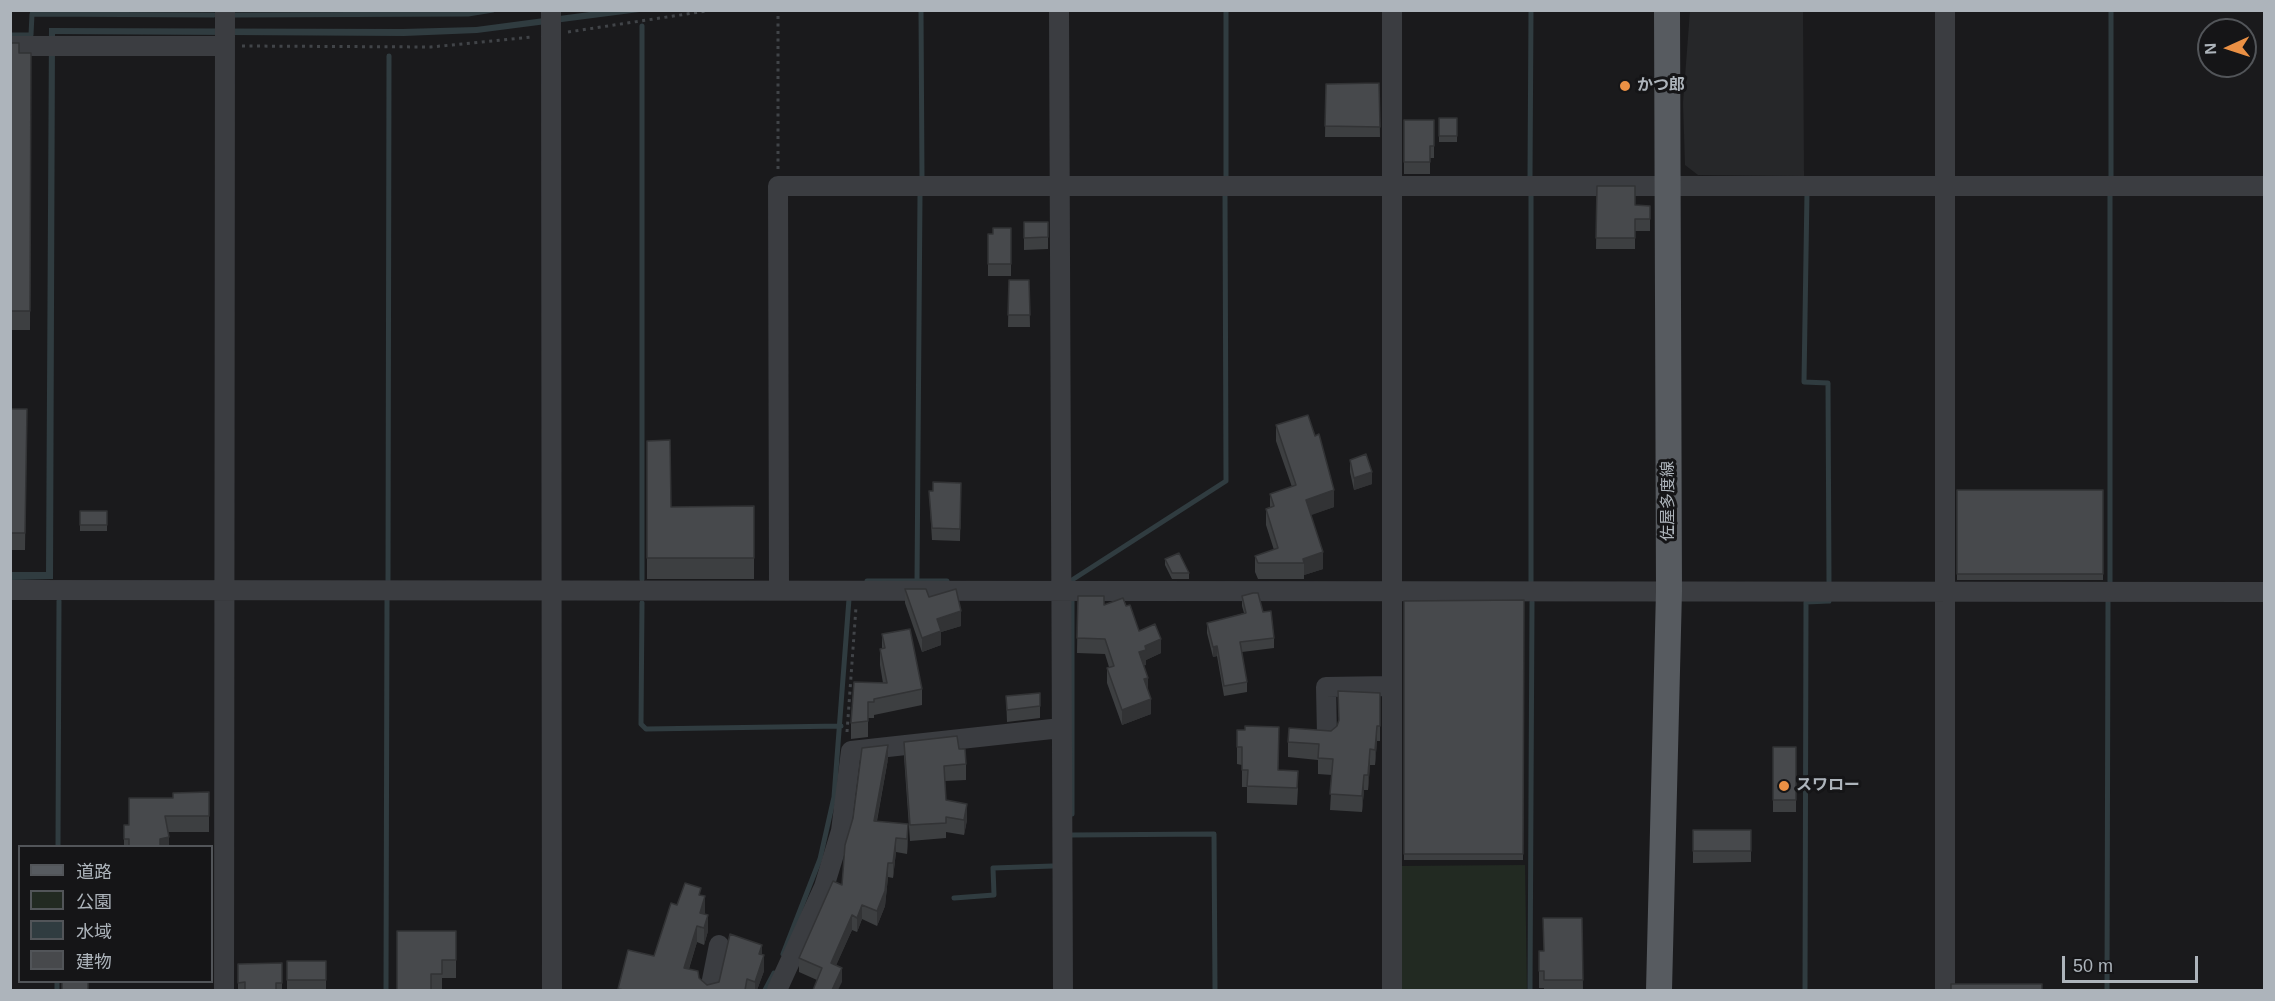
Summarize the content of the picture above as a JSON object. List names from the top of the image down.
{
  "streets": {
    "main road": ["佐屋多度線"]
  },
  "places": ["かつ郎", "スワロー"],
  "legend": [
    "道路",
    "公園",
    "水域",
    "建物"
  ],
  "scale_bar": "50 m",
  "north": "left"
}
